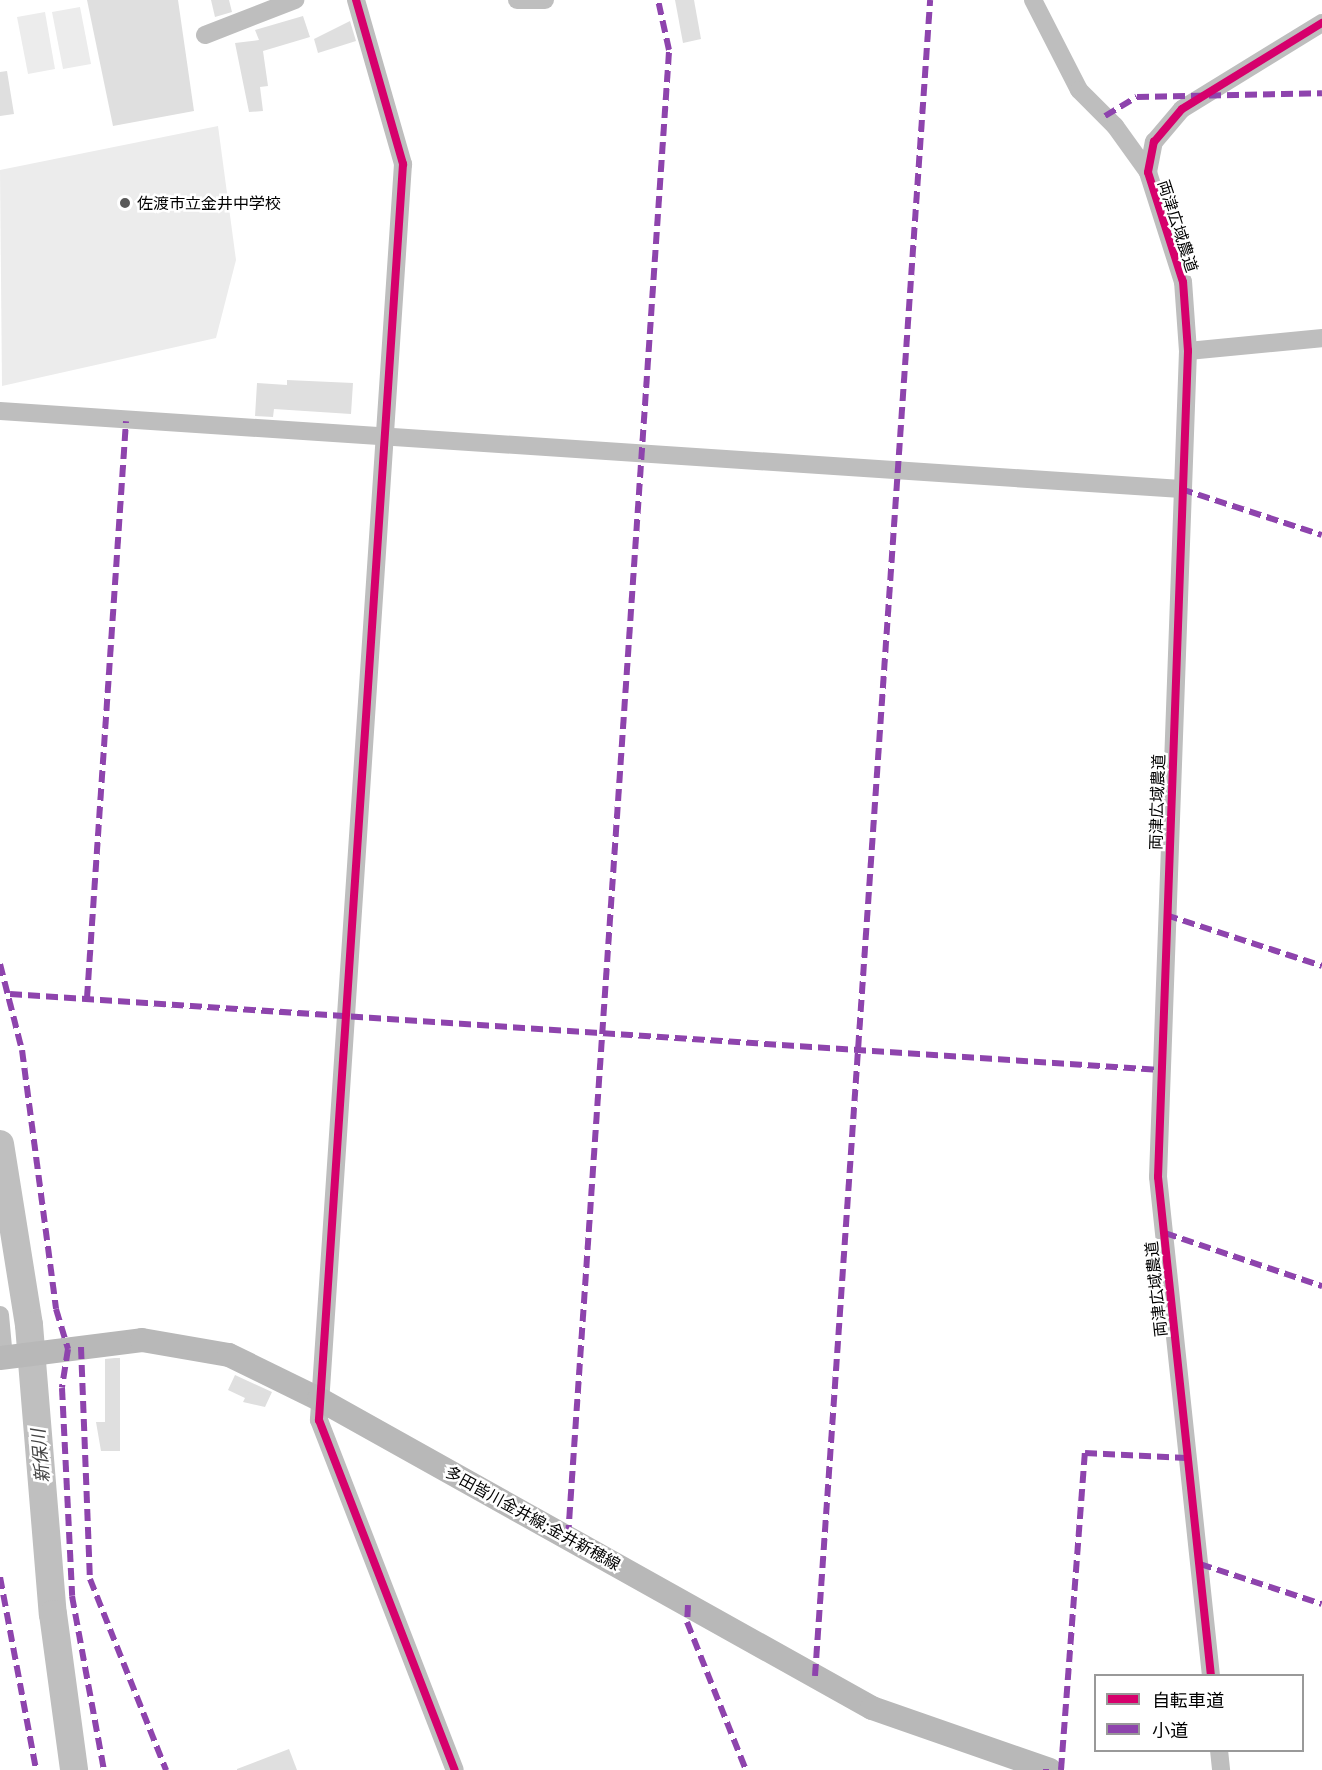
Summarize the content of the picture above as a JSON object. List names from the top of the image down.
{
  "streets": {
    "main road": ["多田皆川金井線;金井新穂線"],
    "street": ["両津広域農道"]
  },
  "water": ["新保川"],
  "places": ["佐渡市立金井中学校"],
  "legend": ["自転車道", "小道"]
}
